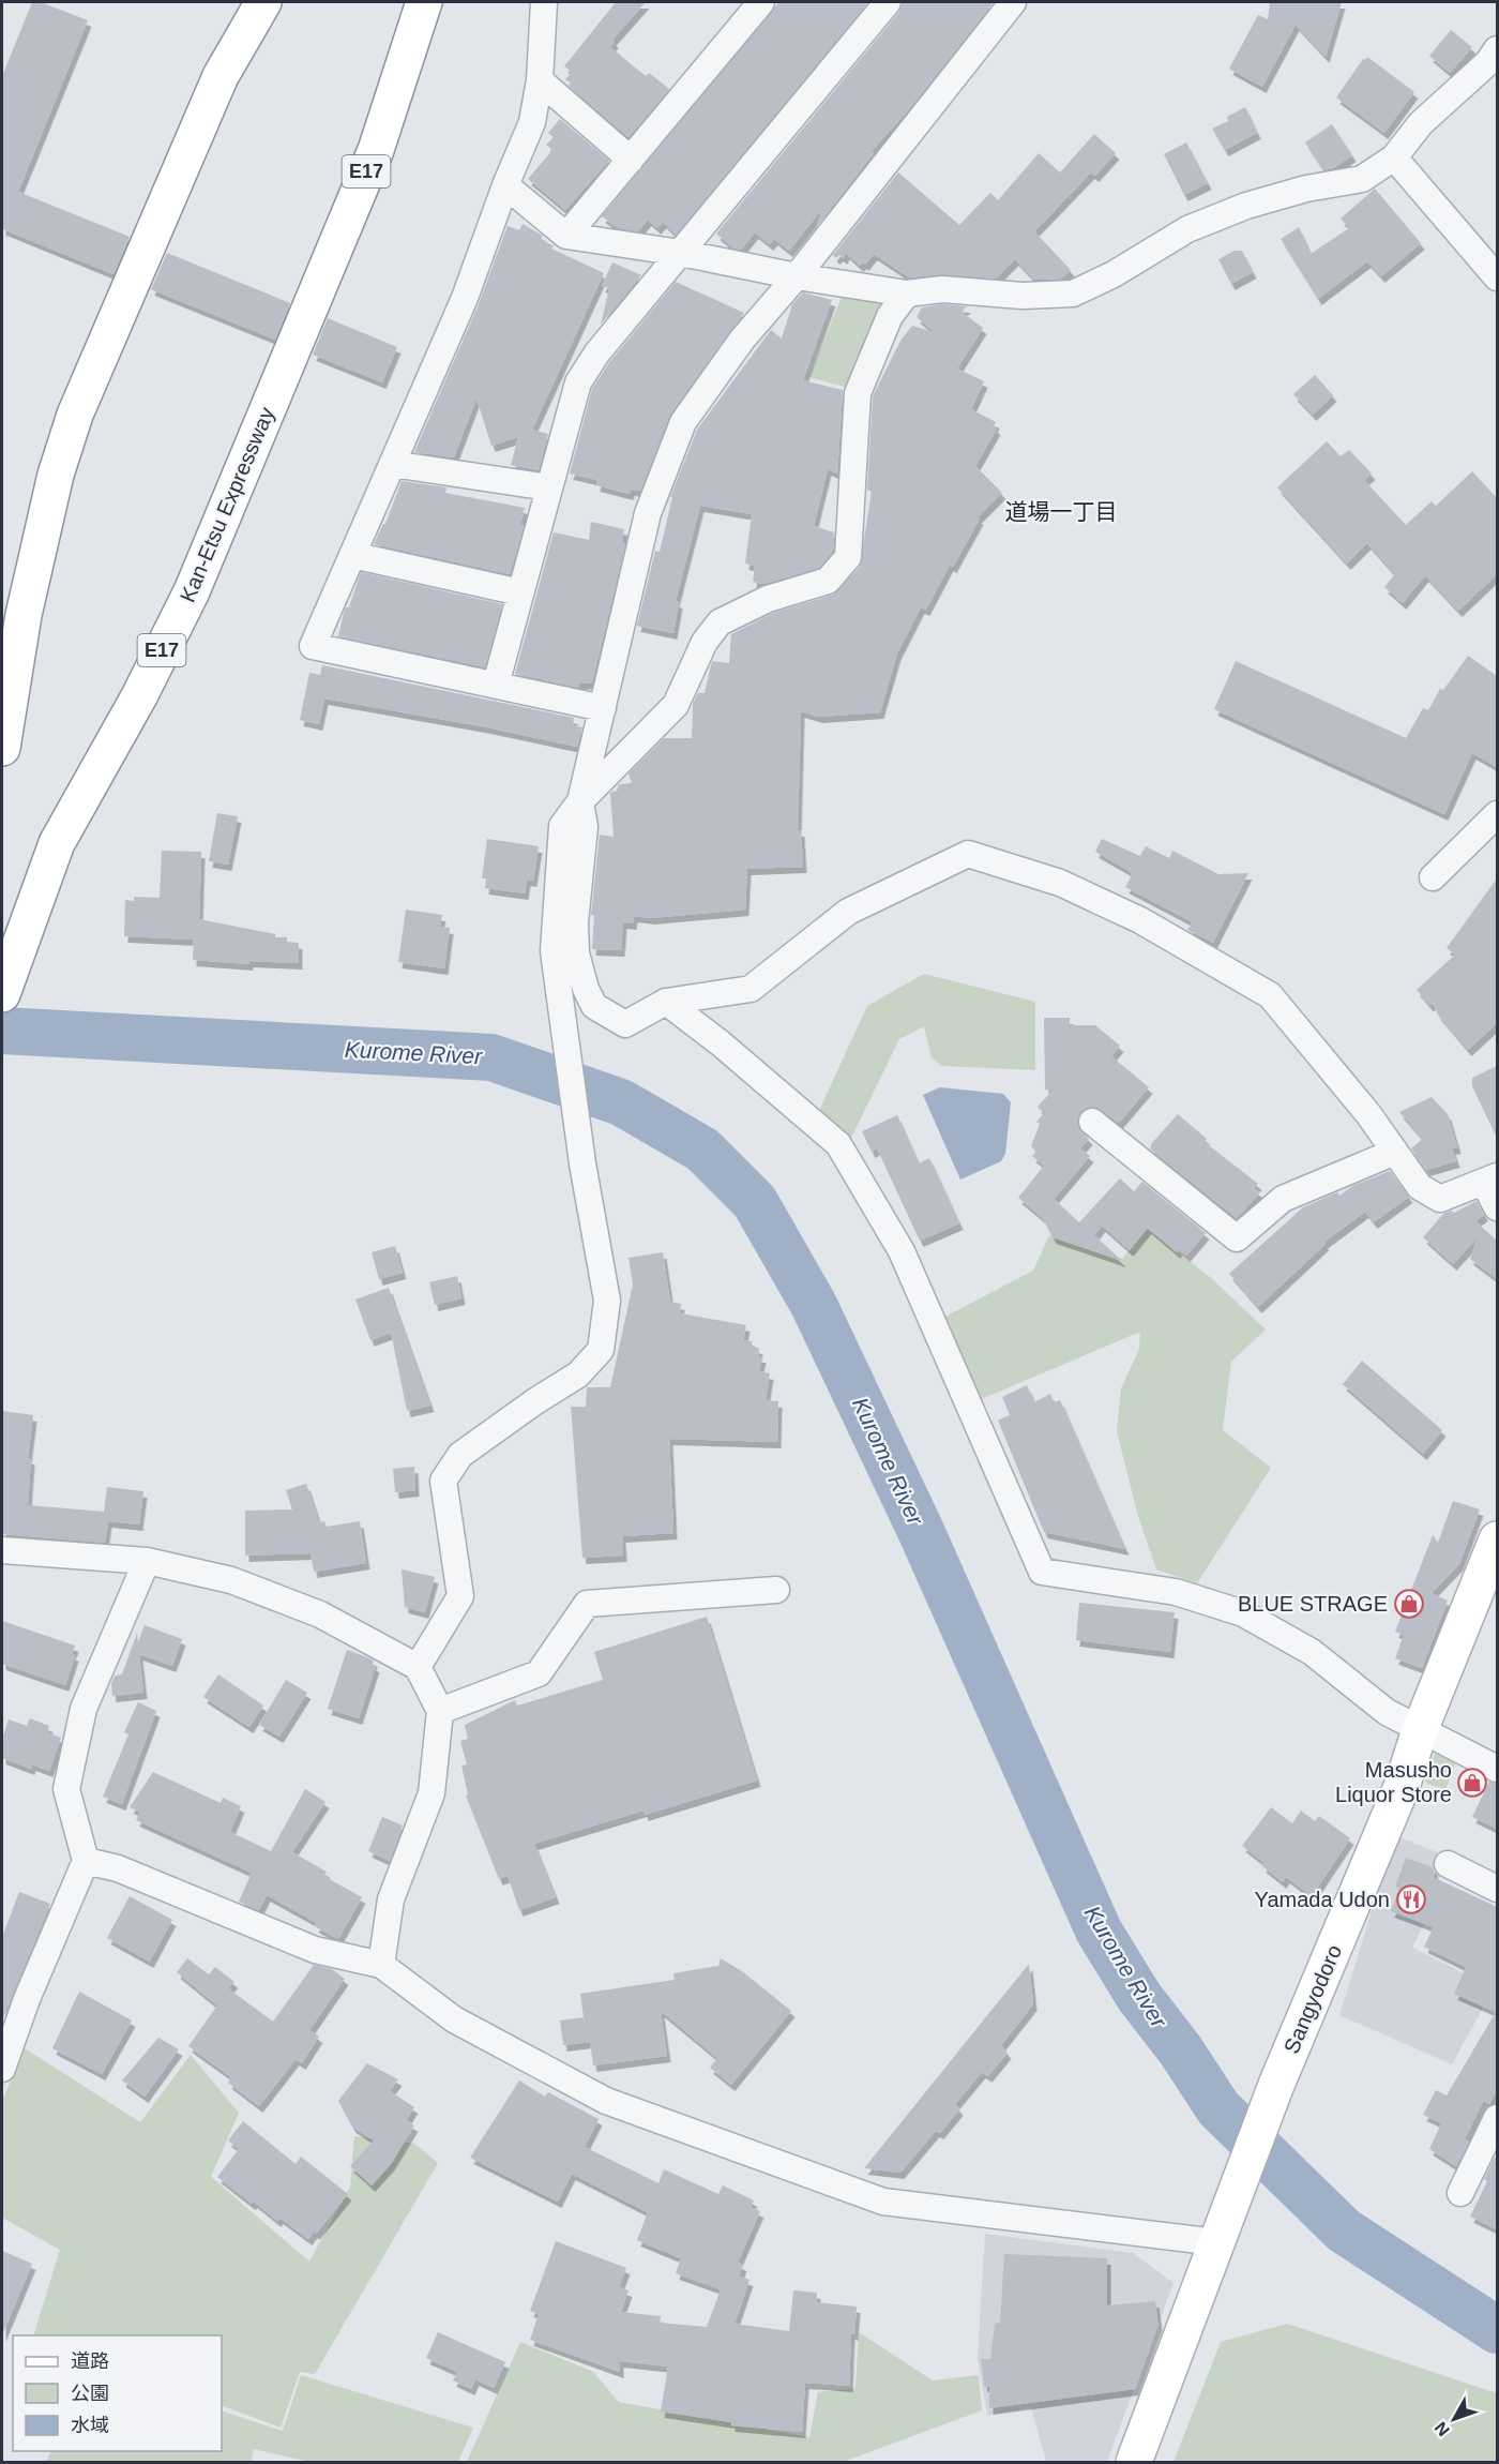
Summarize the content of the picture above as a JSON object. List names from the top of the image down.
{
  "streets": {
    "main road": ["E17", "Kan-Etsu Expressway", "Sangyodoro"]
  },
  "districts": ["道場一丁目"],
  "water": ["Kurome River"],
  "places": {
    "shop": ["BLUE STRAGE", "Masusho Liquor Store"],
    "restaurant": ["Yamada Udon"]
  },
  "legend": ["道路", "公園", "水域"],
  "north": "bottom left"
}
